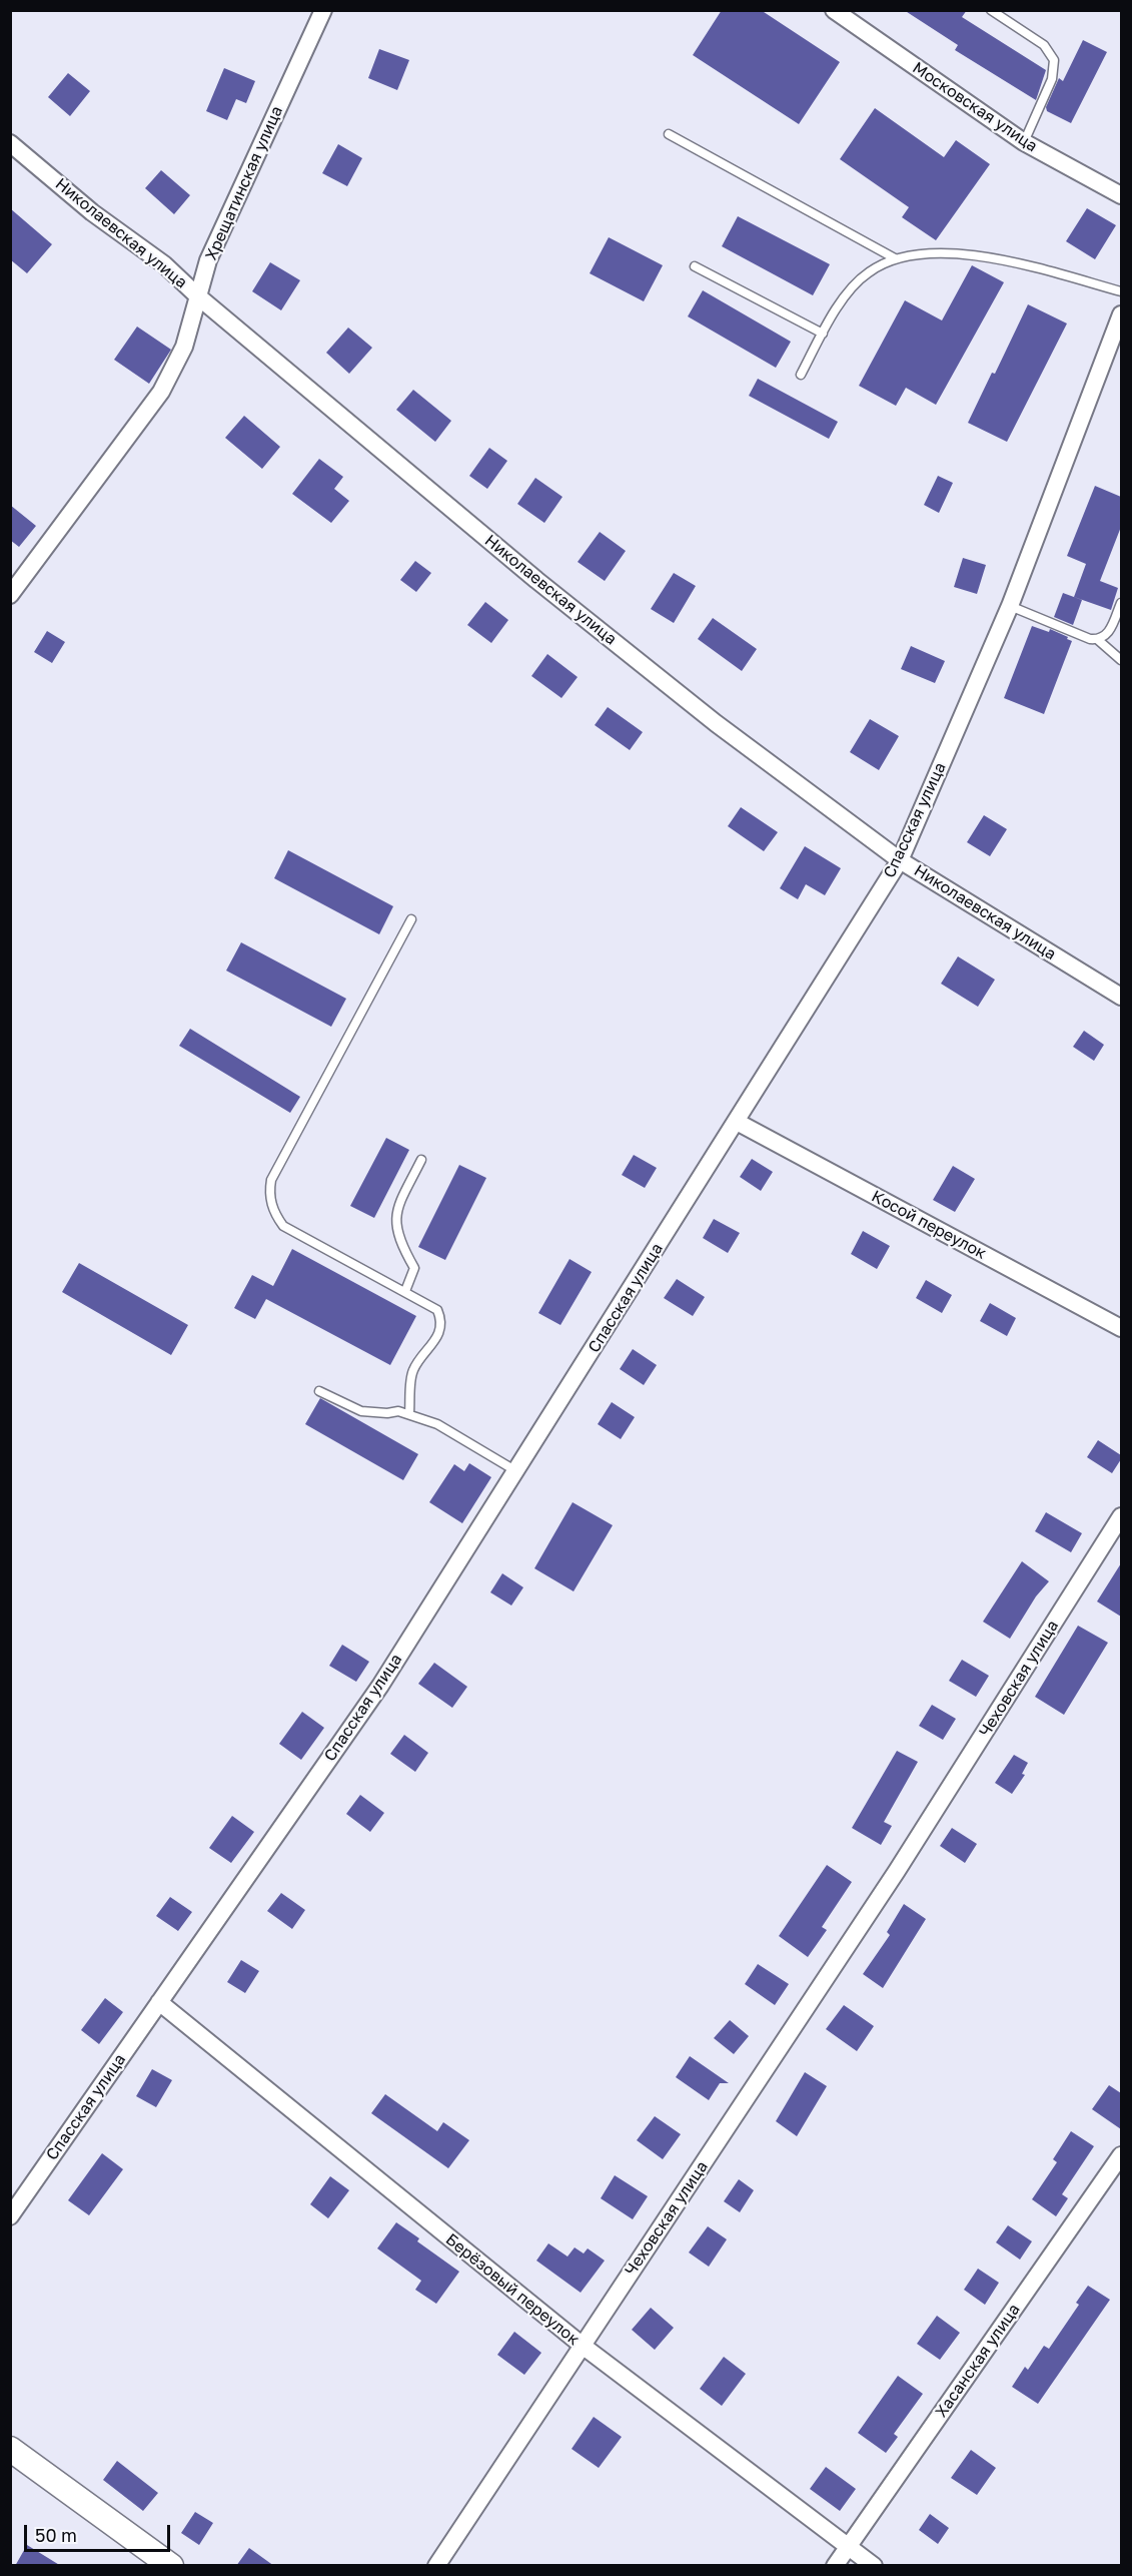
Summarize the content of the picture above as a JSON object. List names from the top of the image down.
{
  "streets": {
    "street": [
      "Московская улица",
      "Хрещатинская улица",
      "Николаевская улица",
      "Спасская улица",
      "Косой переулок",
      "Чеховская улица",
      "Берёзовый переулок",
      "Хасанская улица"
    ]
  },
  "crossings": [
    ["Хрещатинская улица", "Николаевская улица"],
    ["Николаевская улица", "Спасская улица"],
    ["Спасская улица", "Косой переулок"],
    ["Спасская улица", "Берёзовый переулок"],
    ["Чеховская улица", "Берёзовый переулок"],
    ["Берёзовый переулок", "Хасанская улица"]
  ],
  "scale_bar": "50 m"
}
